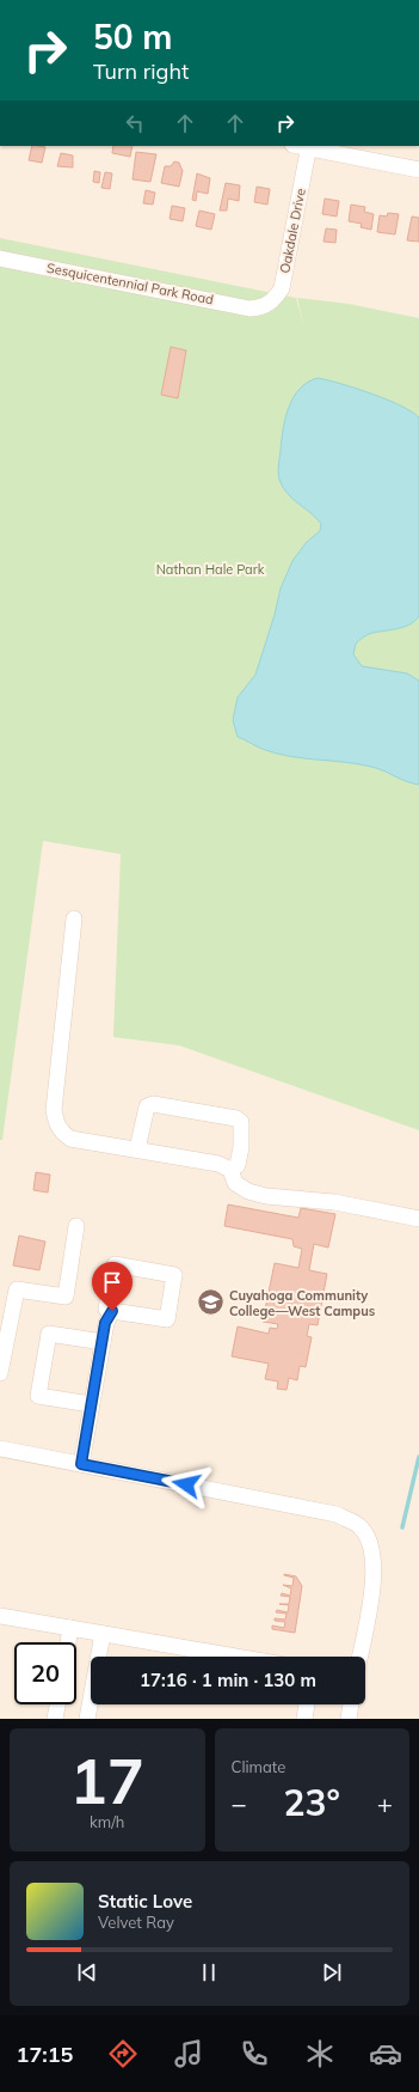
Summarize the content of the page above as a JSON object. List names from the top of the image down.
{
  "streets": {
    "street": ["Oakdale Drive", "Sesquicentennial Park Road"]
  },
  "crossings": [
    ["Oakdale Drive", "Sesquicentennial Park Road"]
  ],
  "parks": ["Nathan Hale Park"],
  "places": {
    "school or university": ["Cuyahoga Community College—West Campus"]
  },
  "page": {
    "turn": ["50 m", "Turn right"],
    "limit": "20",
    "trip": "17:16 · 1 min · 130 m",
    "tile": [
      ["17", "km/h"],
      "Climate"
    ],
    "heat": ["−", "23°", "+"],
    "song": ["Static Love", "Velvet Ray"],
    "tabs": "17:15"
  }
}
